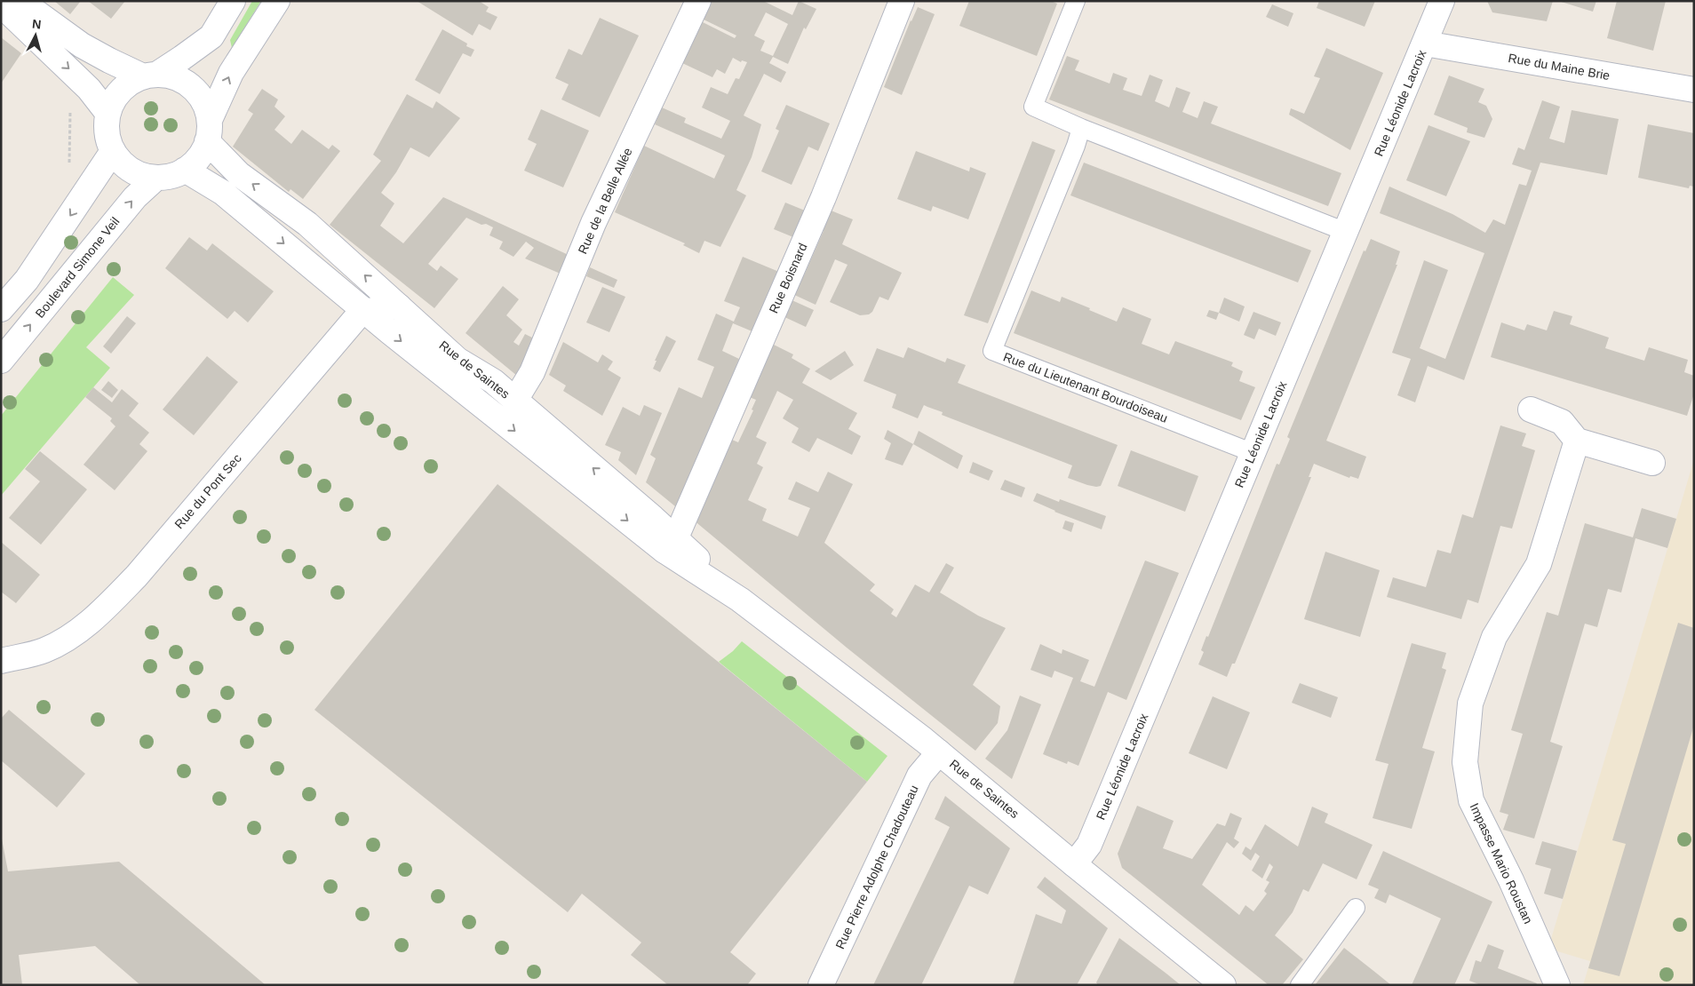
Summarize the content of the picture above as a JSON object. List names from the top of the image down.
{
  "streets": {
    "street": [
      "Rue du Maine Brie",
      "Rue Léonide Lacroix",
      "Rue de la Belle Allée",
      "Boulevard Simone Veil",
      "Rue Boisnard",
      "Rue de Saintes",
      "Rue du Pont Sec",
      "Impasse Mario Roustan",
      "Rue Pierre Adolphe Chadouteau"
    ],
    "lane": ["Rue du Lieutenant Bourdoiseau"]
  },
  "crossings": [
    ["Rue du Maine Brie", "Rue Léonide Lacroix"],
    ["Rue Léonide Lacroix", "Rue de Saintes"],
    ["Rue Léonide Lacroix", "Rue du Lieutenant Bourdoiseau"],
    ["Rue de la Belle Allée", "Rue de Saintes"],
    ["Boulevard Simone Veil", "Rue de Saintes"],
    ["Rue Boisnard", "Rue de Saintes"],
    ["Rue de Saintes", "Rue du Pont Sec"],
    ["Rue de Saintes", "Rue Pierre Adolphe Chadouteau"]
  ],
  "north": "top"
}
